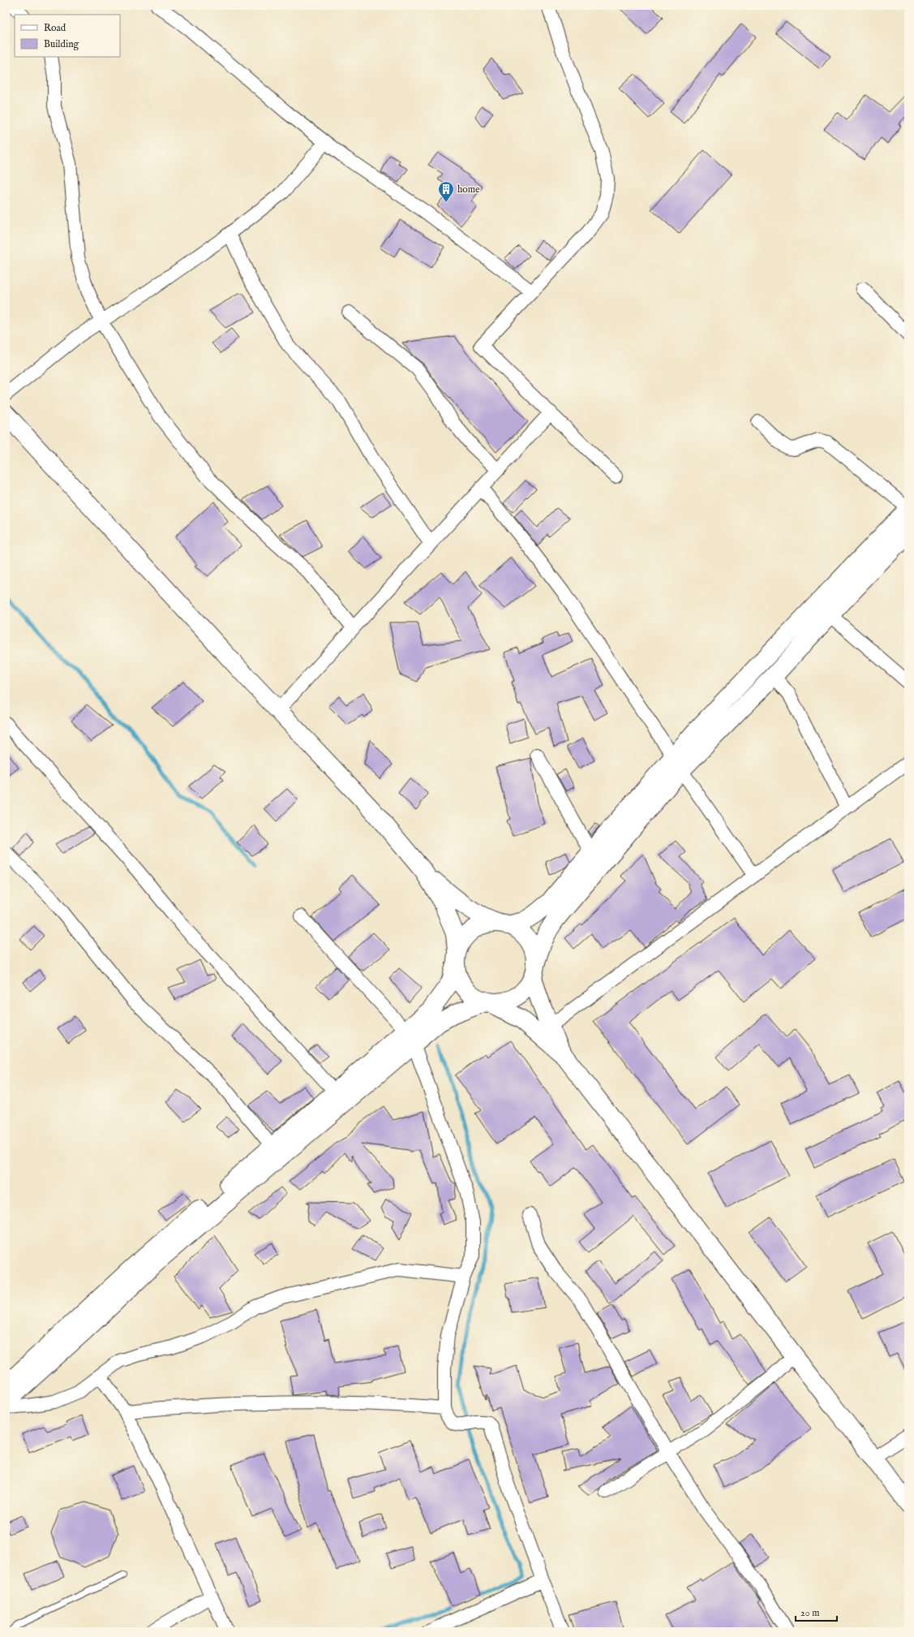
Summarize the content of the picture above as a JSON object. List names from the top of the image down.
{
  "places": {
    "building": ["home"]
  },
  "legend": ["Road", "Building"],
  "scale_bar": "20 m"
}
